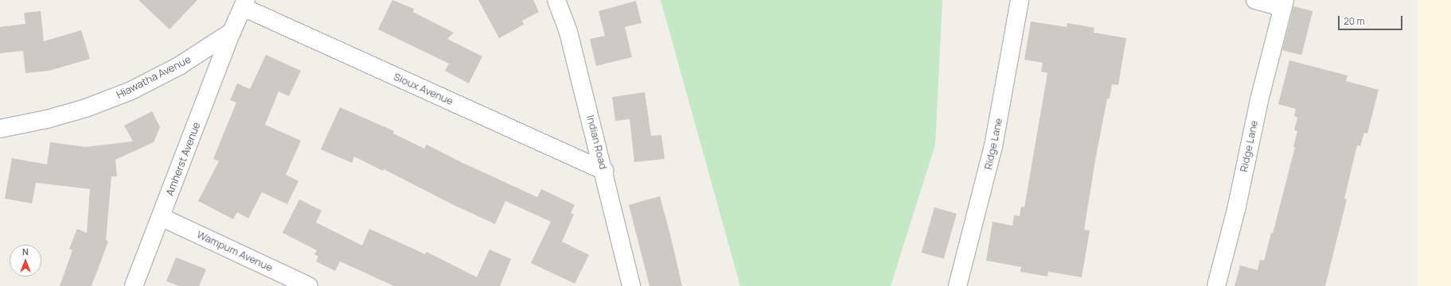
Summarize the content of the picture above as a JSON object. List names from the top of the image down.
{
  "streets": {
    "street": [
      "Hiawatha Avenue",
      "Sioux Avenue",
      "Indian Road",
      "Ridge Lane",
      "Amherst Avenue",
      "Wampum Avenue"
    ]
  },
  "crossings": [
    ["Hiawatha Avenue", "Amherst Avenue"],
    ["Sioux Avenue", "Indian Road"],
    ["Amherst Avenue", "Wampum Avenue"]
  ],
  "scale_bar": "20 m",
  "north": "top"
}
